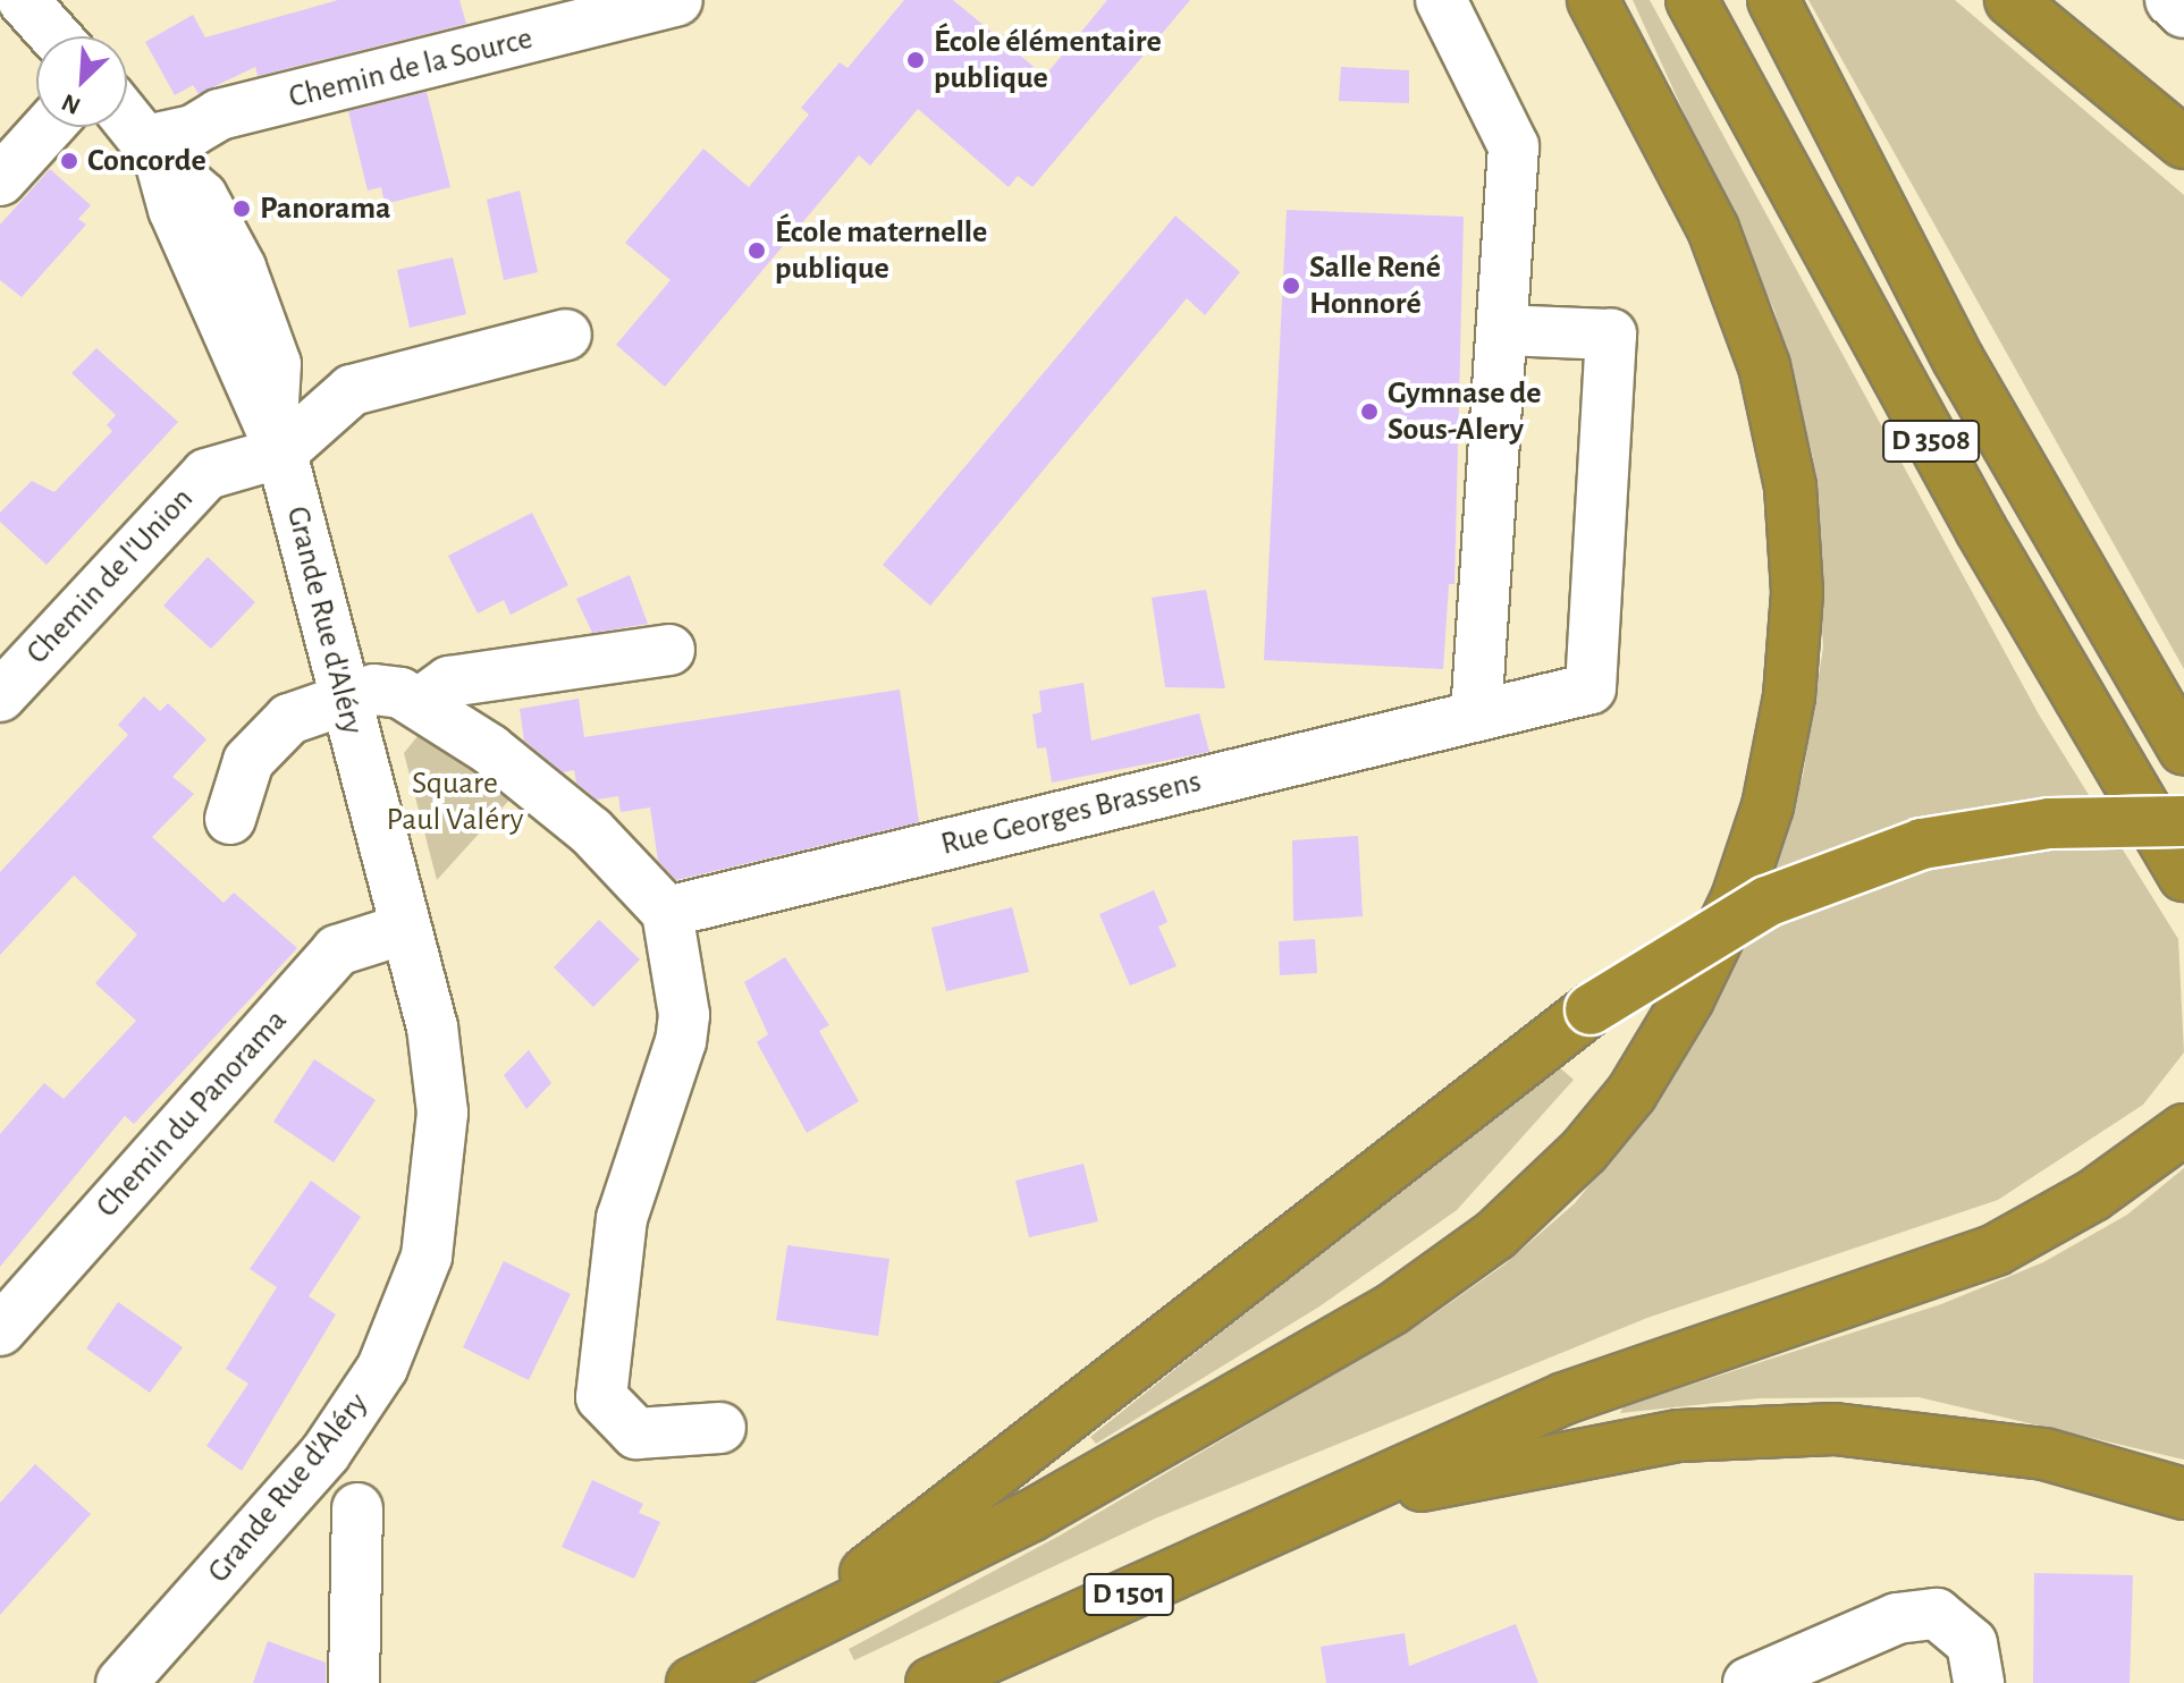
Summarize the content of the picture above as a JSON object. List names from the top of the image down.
{
  "streets": {
    "highway": ["D 3508", "D 1501"],
    "street": [
      "Chemin de la Source",
      "Chemin de l'Union",
      "Grande Rue d'Aléry",
      "Rue Georges Brassens",
      "Chemin du Panorama"
    ]
  },
  "crossings": [
    ["Chemin de la Source", "Grande Rue d'Aléry"],
    ["Chemin de l'Union", "Grande Rue d'Aléry"],
    ["Grande Rue d'Aléry", "Chemin du Panorama"]
  ],
  "parks": ["Square Paul Valéry"],
  "places": [
    "École élémentaire publique",
    "Concorde",
    "Panorama",
    "École maternelle publique",
    "Salle René Honnoré",
    "Gymnase de Sous-Alery"
  ],
  "north": "bottom left"
}
